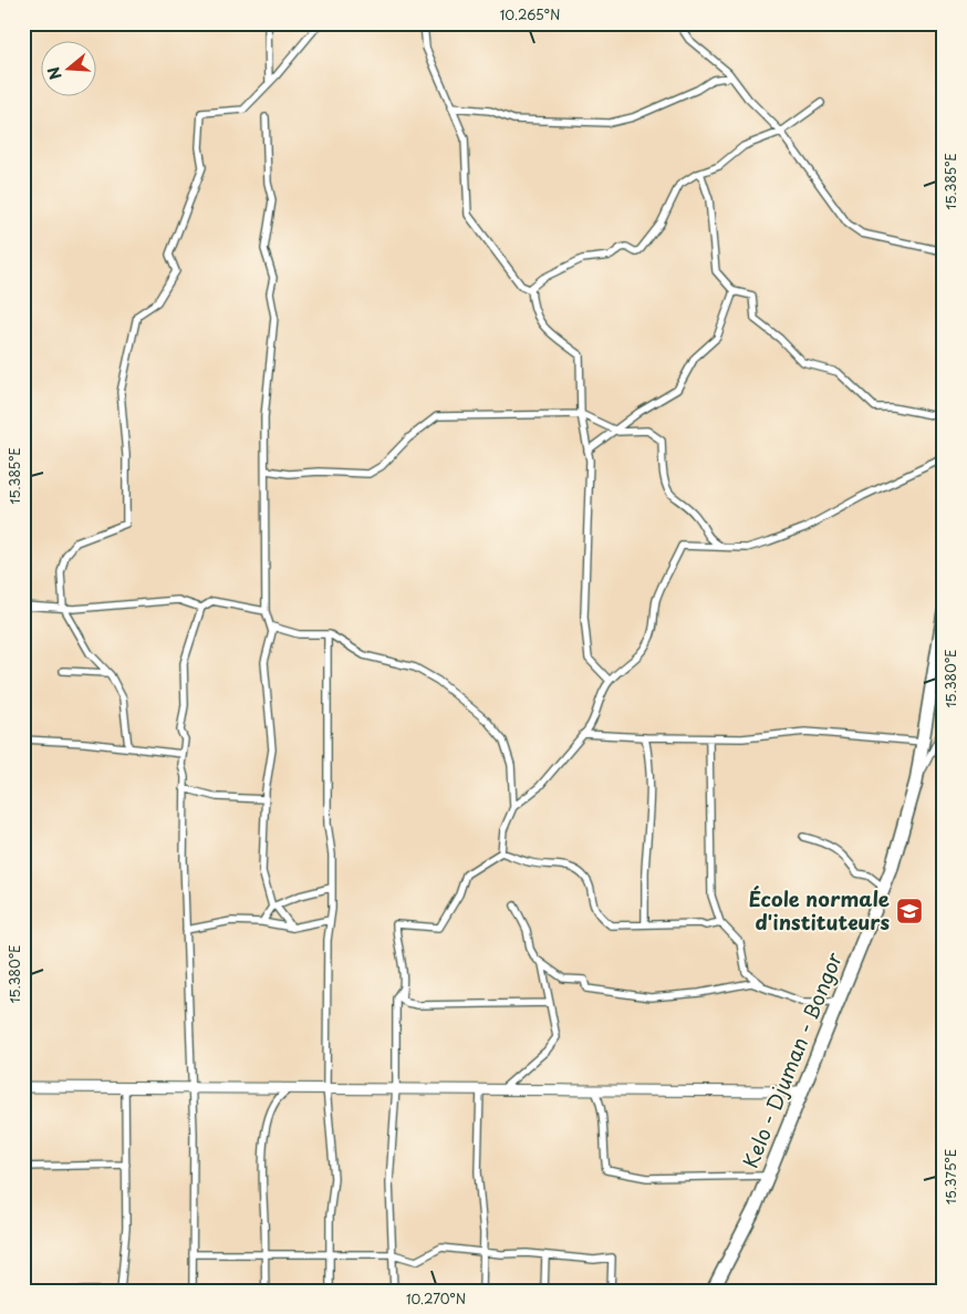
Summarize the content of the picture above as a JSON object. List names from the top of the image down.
{
  "streets": {
    "highway": ["Kelo - Djuman - Bongor"]
  },
  "places": {
    "school or university": ["École normale d'instituteurs"]
  },
  "north": "left",
  "coordinates": [
    "10.265°N",
    "15.385°E",
    "15.380°E",
    "15.375°E",
    "10.270°N"
  ]
}
